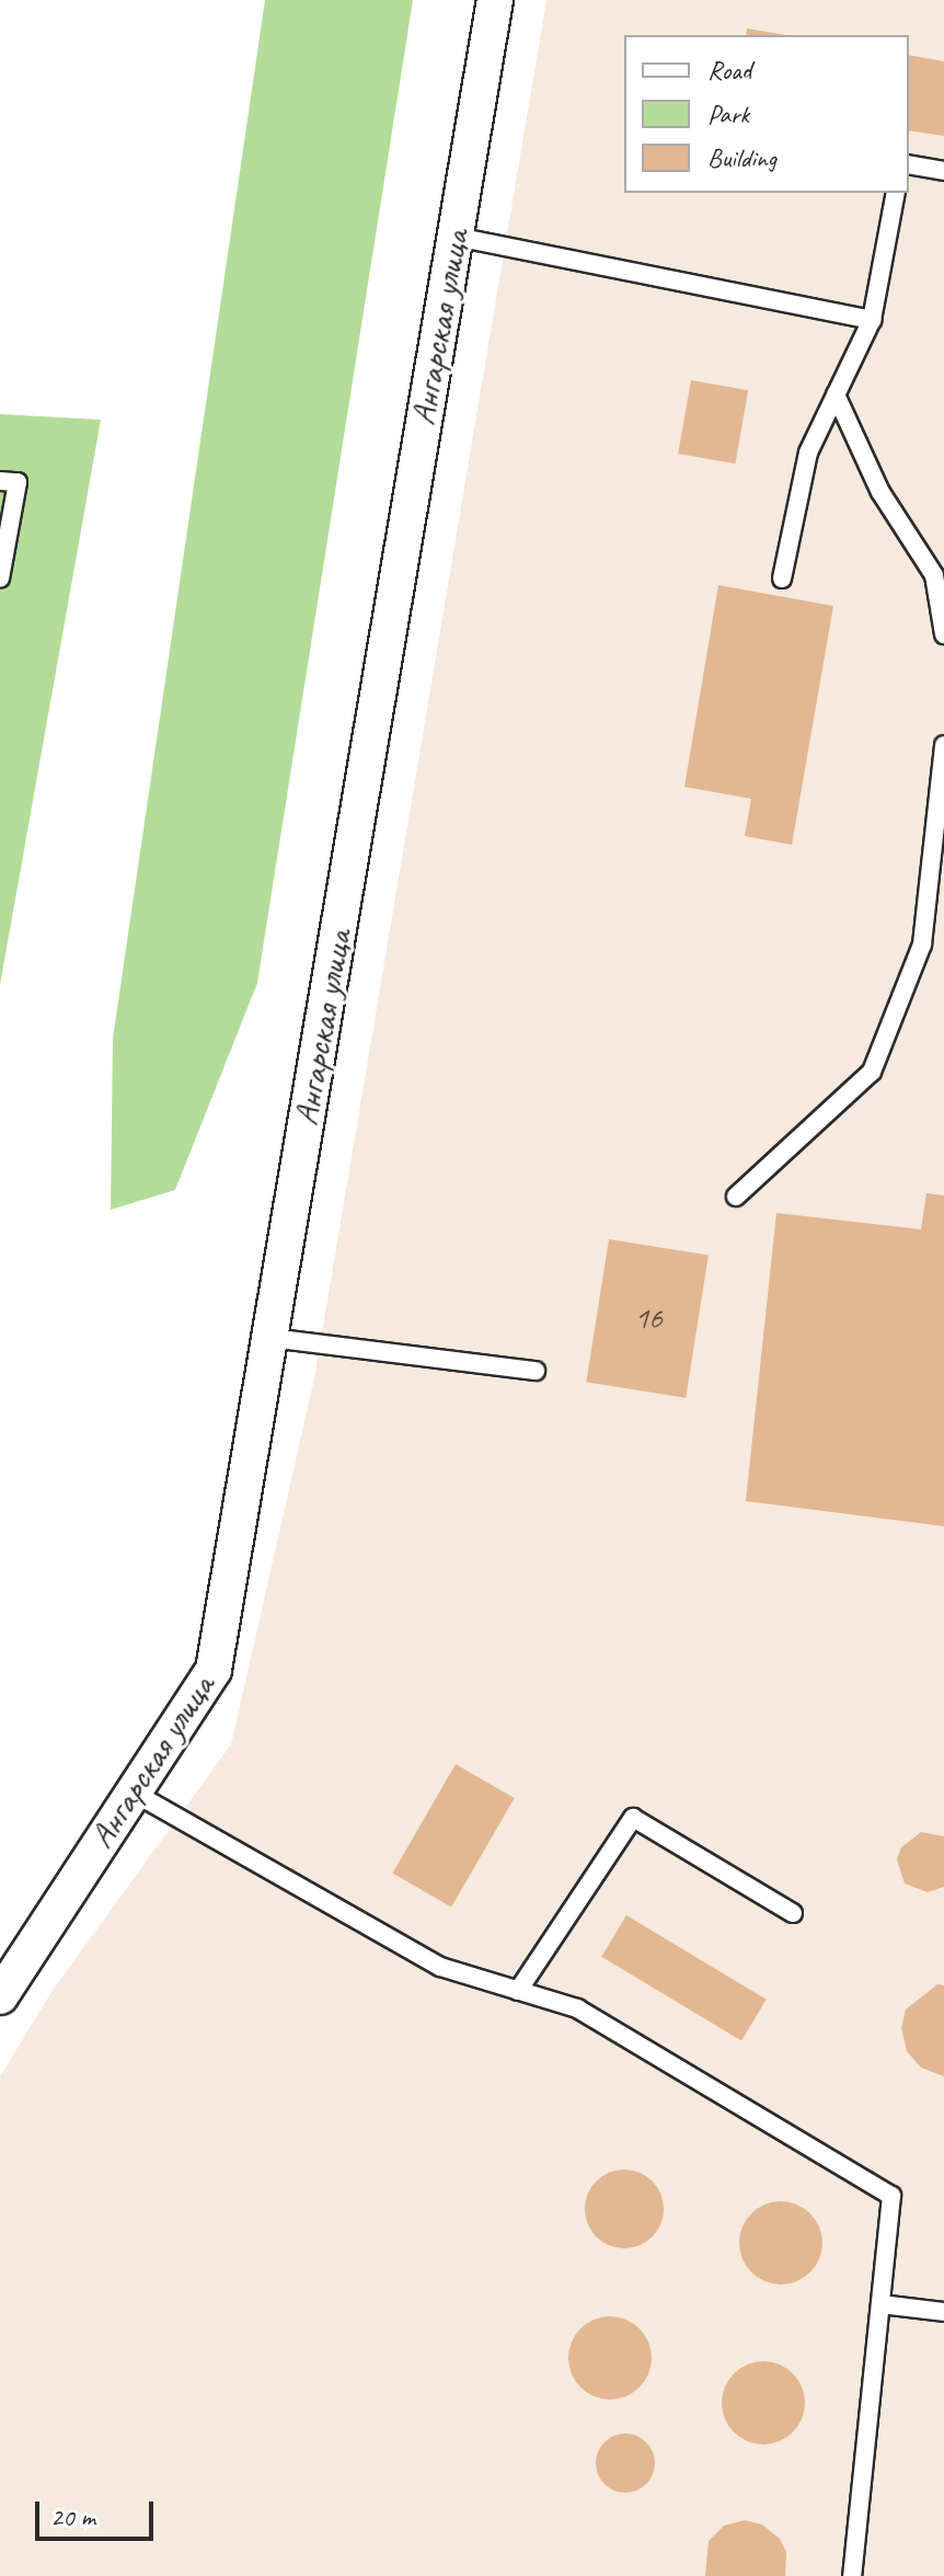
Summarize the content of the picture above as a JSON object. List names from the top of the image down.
{
  "streets": {
    "street": ["Ангарская улица"]
  },
  "house_numbers": ["16"],
  "legend": ["Road", "Park", "Building"],
  "scale_bar": "20 m"
}
